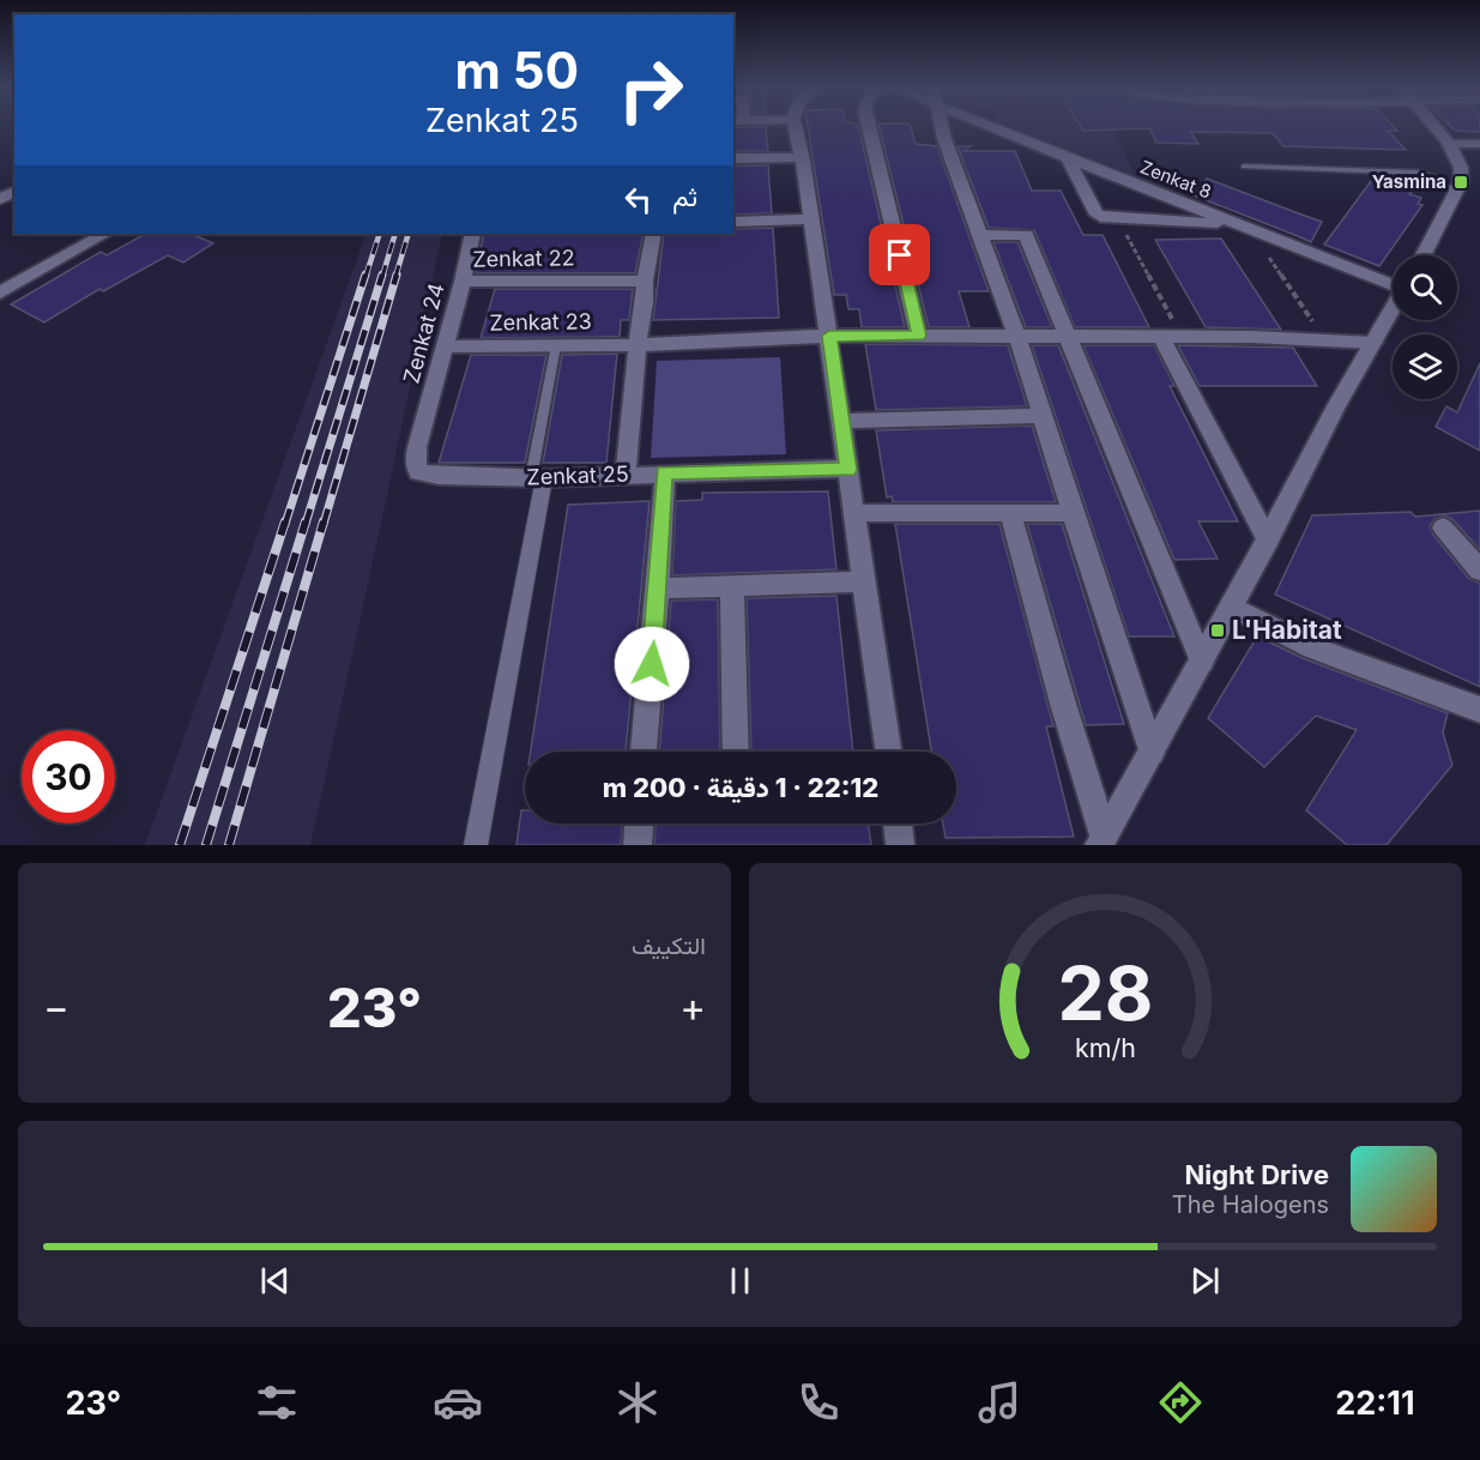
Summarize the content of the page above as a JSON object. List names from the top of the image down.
{
  "streets": {
    "street": [
      "Zenkat 8",
      "Zenkat 22",
      "Zenkat 23",
      "Zenkat 24",
      "Zenkat 25"
    ]
  },
  "crossings": [
    ["Zenkat 22", "Zenkat 24"],
    ["Zenkat 23", "Zenkat 24"],
    ["Zenkat 24", "Zenkat 25"]
  ],
  "places": {
    "transit": ["Yasmina", "L'Habitat"]
  },
  "page": {
    "turn": ["50 m", "Zenkat 25"],
    "then": "ثم",
    "limit": "30",
    "trip": "22:12 · 1 دقيقة · 200 m",
    "tile": "التكييف",
    "heat": ["−", "23°", "+"],
    "song": ["Night Drive", "The Halogens"],
    "tabs": ["22:11", "23°"],
    "gauge": ["28", "km/h"]
  }
}
